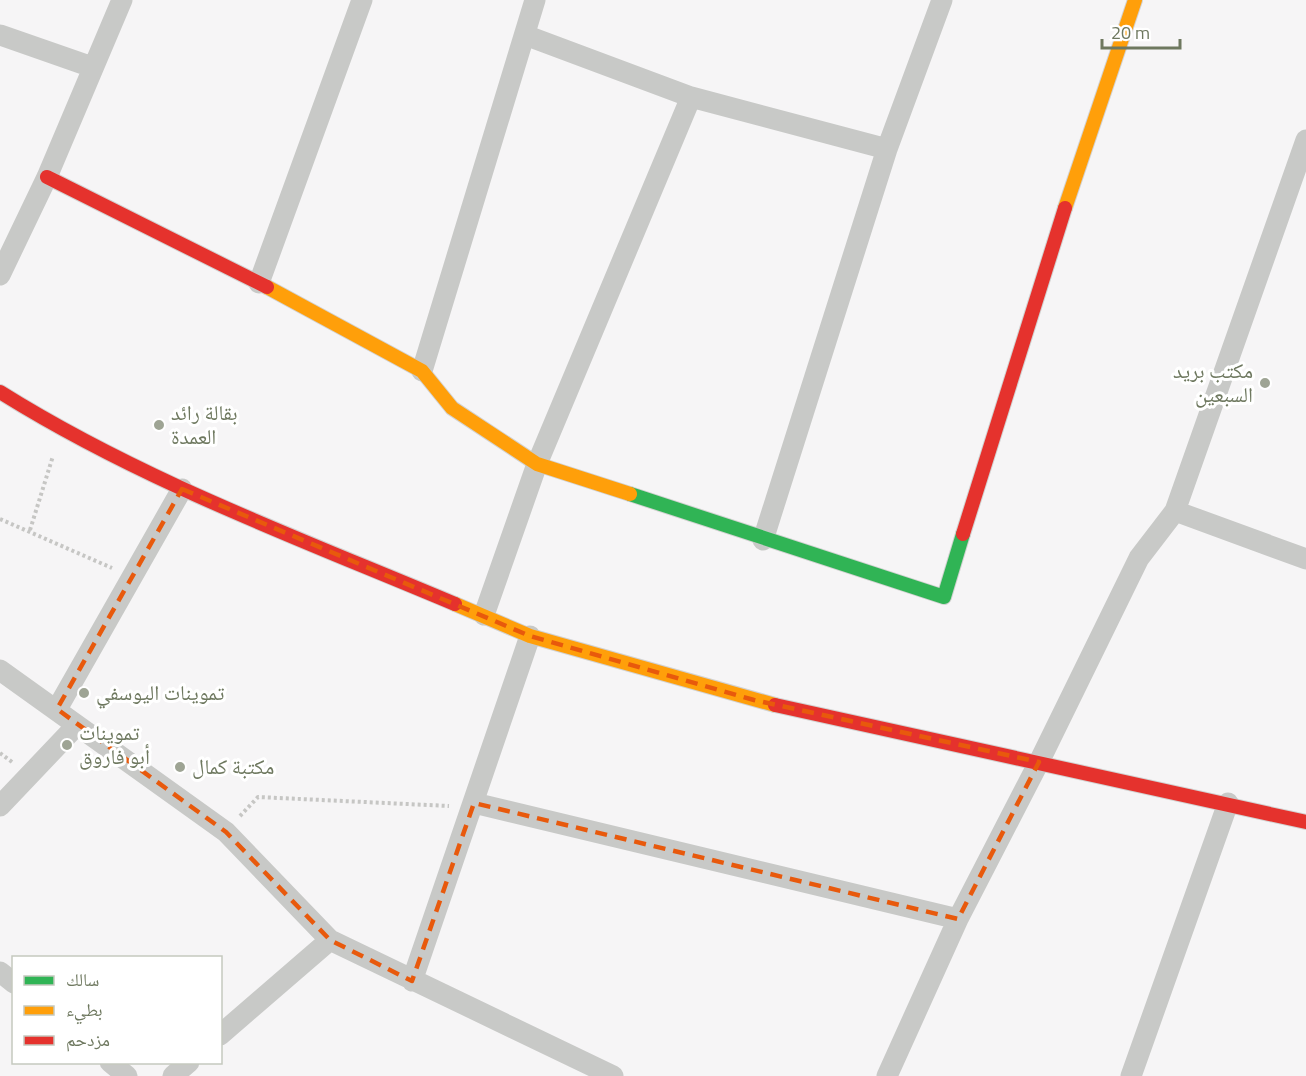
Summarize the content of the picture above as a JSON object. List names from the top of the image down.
{
  "places": [
    "مكتب بريد السبعين",
    "بقالة رائد العمدة",
    "تموينات اليوسفي",
    "تموينات أبو فاروق",
    "مكتبة كمال"
  ],
  "legend": ["سالك", "بطيء", "مزدحم"],
  "scale_bar": "20 m"
}
